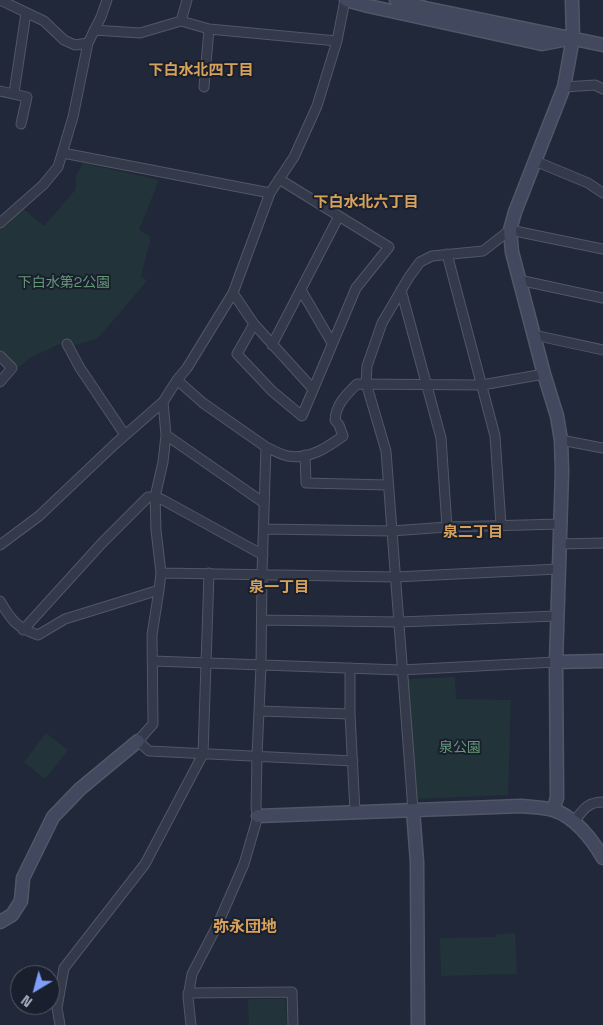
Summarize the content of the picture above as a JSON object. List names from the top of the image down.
{
  "districts": [
    "下白水北四丁目",
    "下白水北六丁目",
    "泉二丁目",
    "泉一丁目",
    "弥永団地"
  ],
  "parks": ["下白水第2公園", "泉公園"],
  "north": "bottom left"
}
